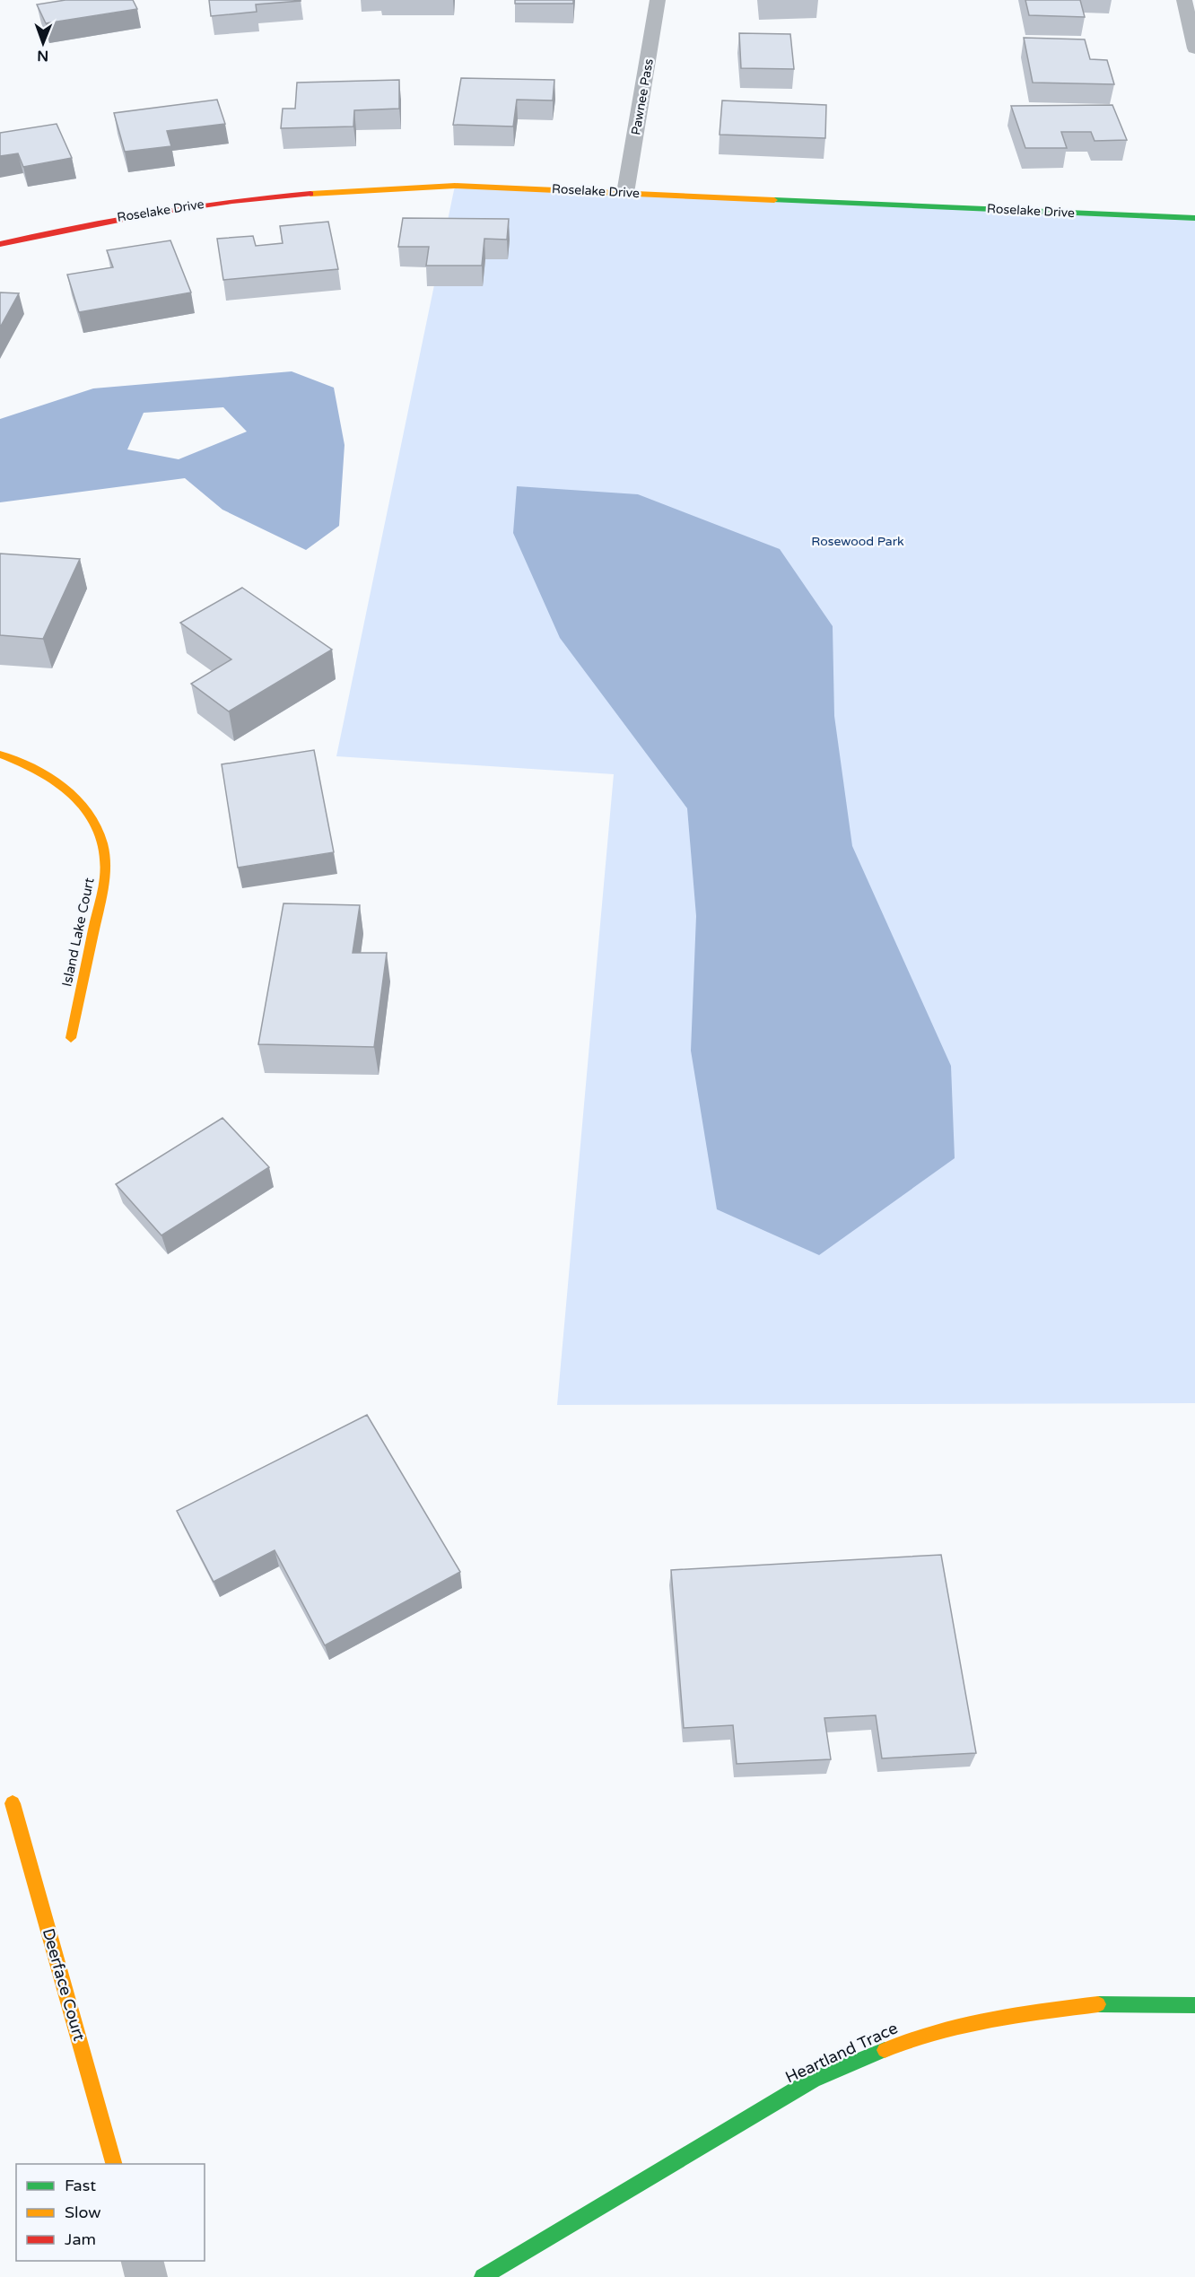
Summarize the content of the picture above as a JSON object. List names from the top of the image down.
{
  "streets": {
    "street": [
      "Pawnee Pass",
      "Roselake Drive",
      "Island Lake Court",
      "Deerface Court",
      "Heartland Trace"
    ]
  },
  "crossings": [
    ["Pawnee Pass", "Roselake Drive"]
  ],
  "parks": ["Rosewood Park"],
  "legend": ["Fast", "Slow", "Jam"],
  "north": "bottom"
}
